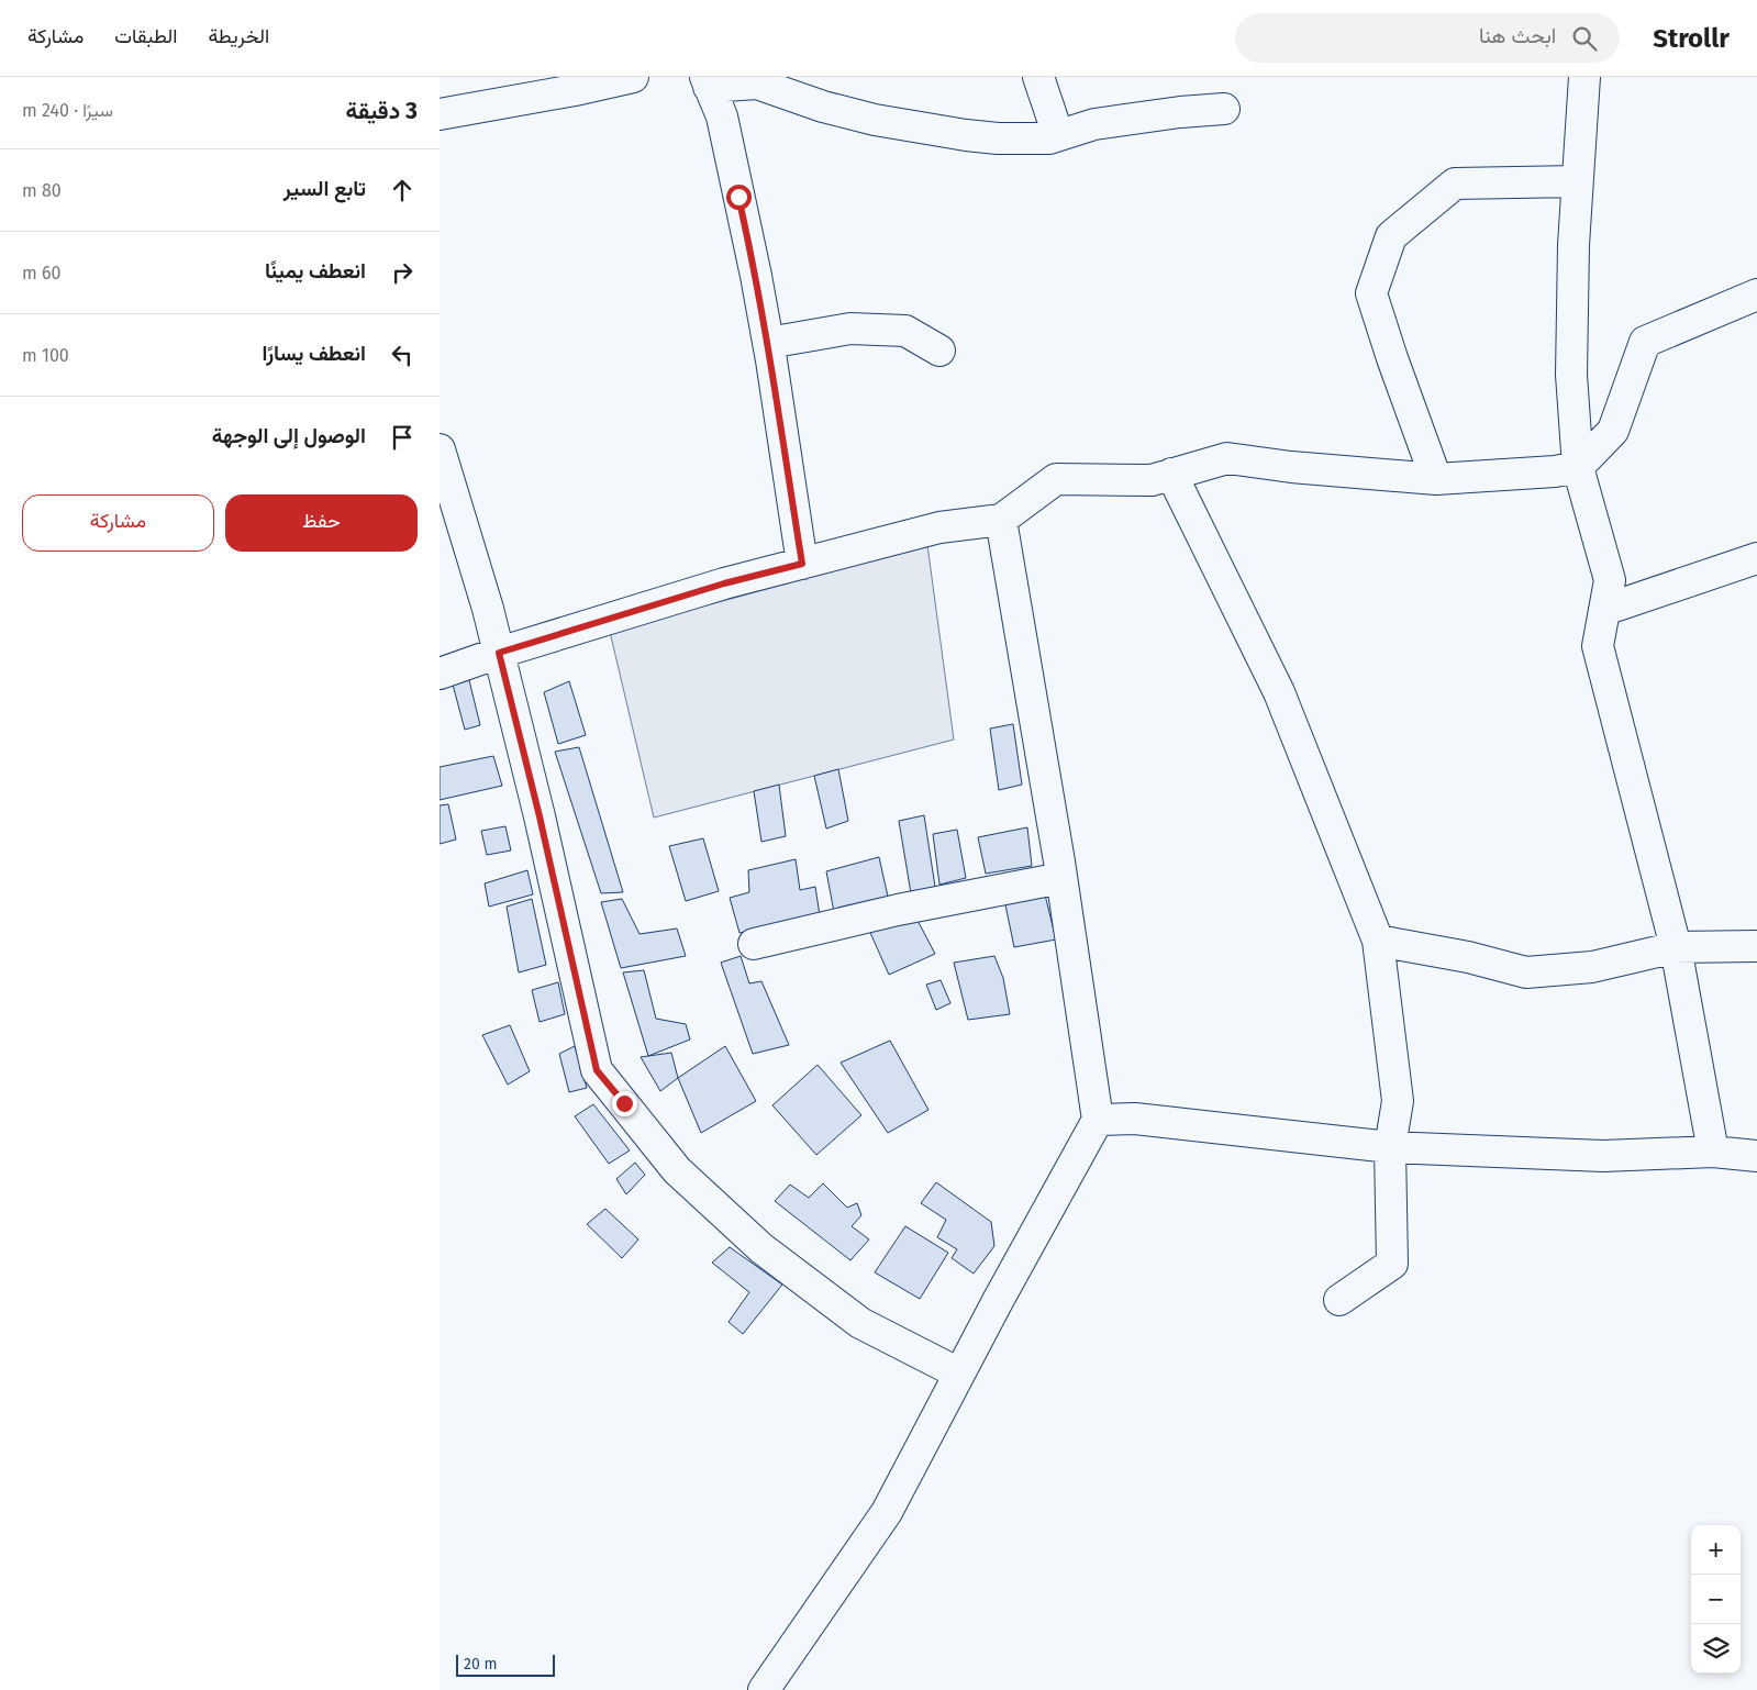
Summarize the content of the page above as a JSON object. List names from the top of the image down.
{
  "scale_bar": "20 m",
  "page": {
    "header": "Strollr",
    "search": "ابحث هنا",
    "nav": ["الخريطة", "الطبقات", "مشاركة"],
    "heading": ["3 دقيقة", "سيرًا · 240 m"],
    "list": [
      ["تابع السير", "80 m"],
      ["انعطف يمينًا", "60 m"],
      ["انعطف يسارًا", "100 m"],
      "الوصول إلى الوجهة"
    ],
    "buttons": ["حفظ", "مشاركة"],
    "map_buttons": ["+", "−"],
    "scale": "20 m"
  }
}
